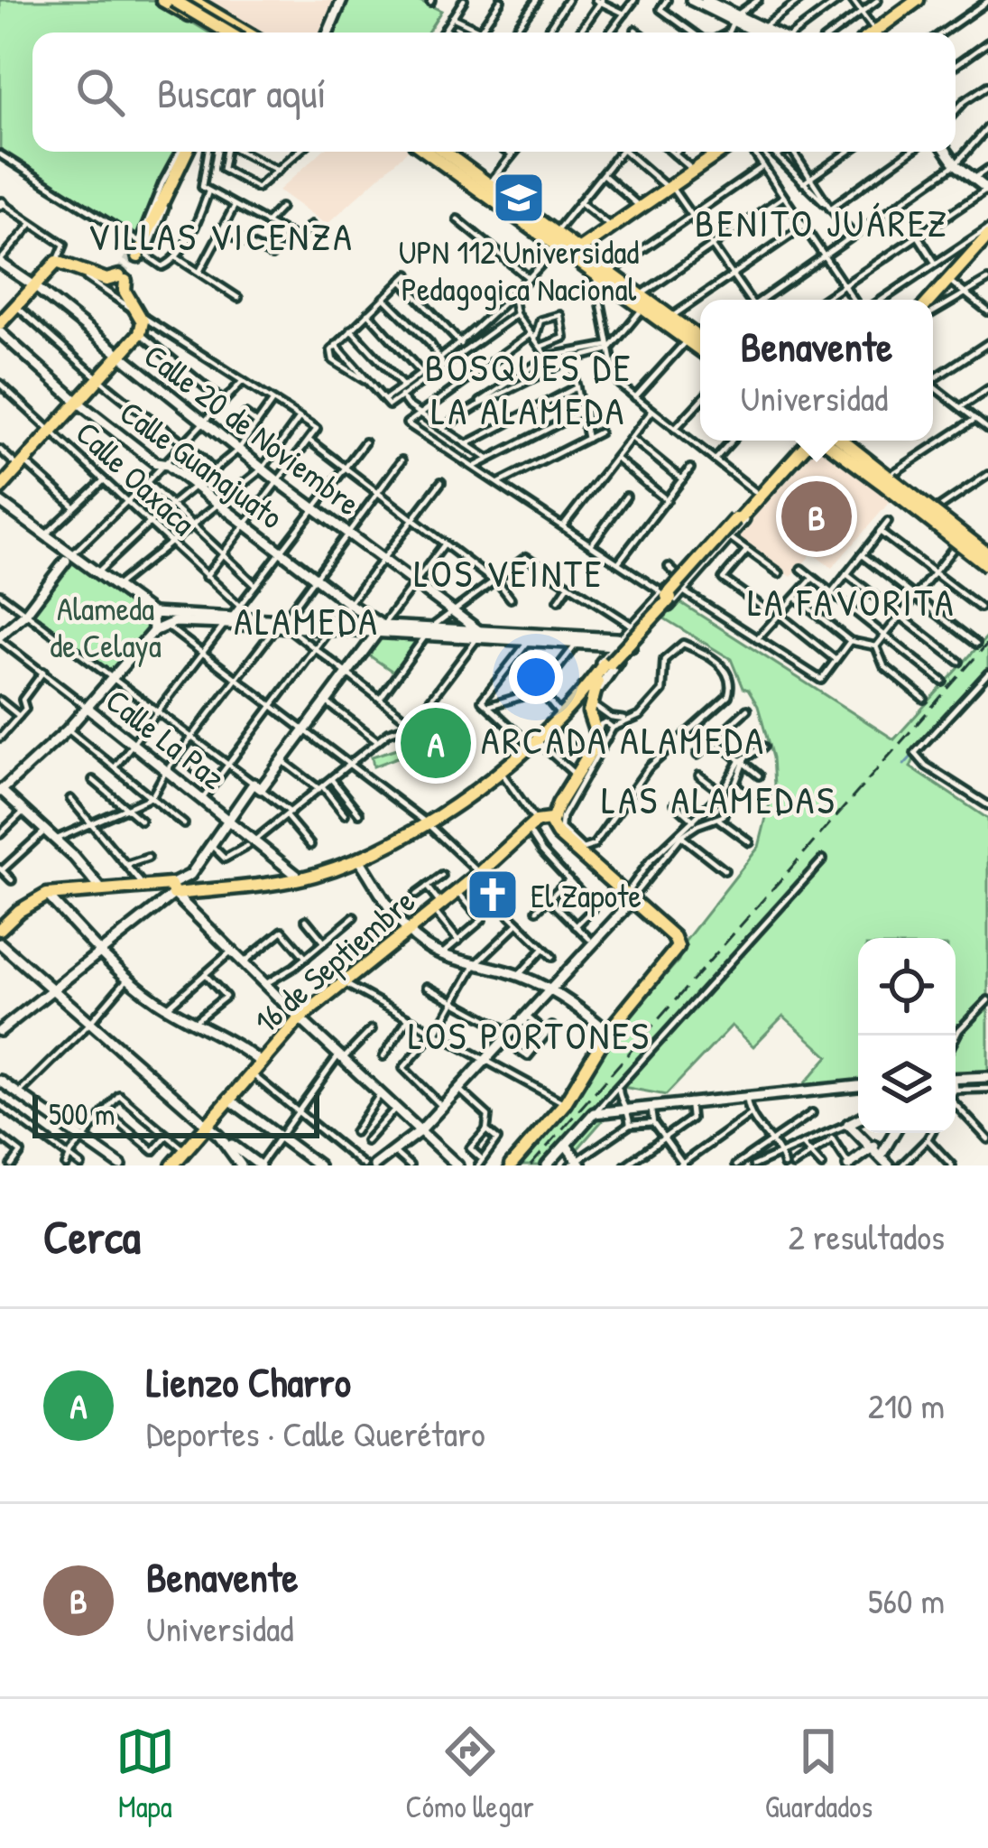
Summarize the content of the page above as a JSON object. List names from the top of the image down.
{
  "streets": {
    "main road": ["16 de Septiembre"],
    "street": [
      "Calle 20 de Noviembre",
      "Calle Guanajuato",
      "Calle Oaxaca",
      "Calle La Paz"
    ]
  },
  "districts": [
    "BENITO JUÁREZ",
    "VILLAS VICENZA",
    "BOSQUES DE LA ALAMEDA",
    "LOS VEINTE",
    "LA FAVORITA",
    "ALAMEDA",
    "ARCADA ALAMEDA",
    "LAS ALAMEDAS",
    "LOS PORTONES"
  ],
  "parks": ["Alameda de Celaya"],
  "places": {
    "school or university": ["UPN 112 Universidad Pedagogica Nacional"],
    "church": ["El Zapote"]
  },
  "scale_bar": "500 m",
  "page": {
    "search": "Buscar aquí",
    "popup": ["Benavente", "Universidad"],
    "pins": ["B", "A"],
    "scale": "500 m",
    "heading": ["Cerca", "2 resultados"],
    "list": [
      {
        "mark": "A",
        "name": "Lienzo Charro",
        "note": "Deportes · Calle Querétaro",
        "value": "210 m"
      },
      {
        "mark": "B",
        "name": "Benavente",
        "note": "Universidad",
        "value": "560 m"
      }
    ],
    "nav": ["Mapa", "Cómo llegar", "Guardados"]
  }
}
